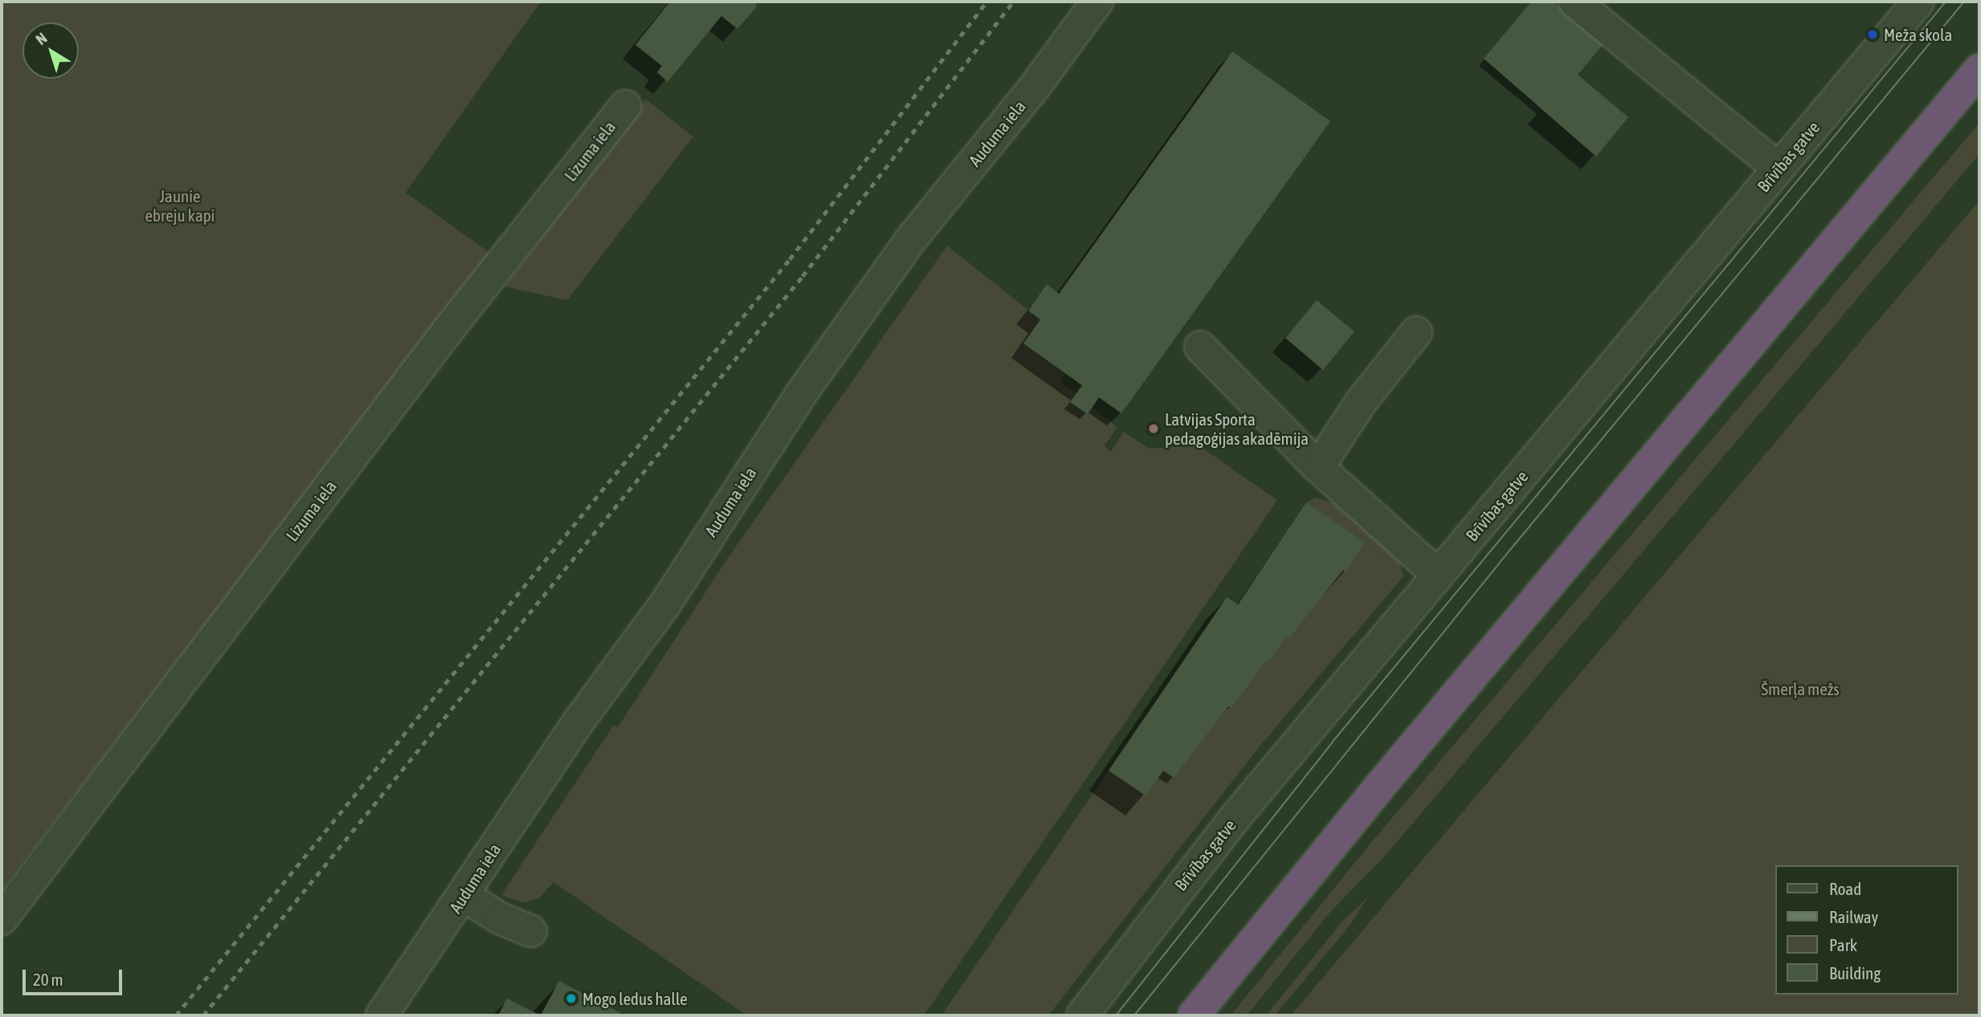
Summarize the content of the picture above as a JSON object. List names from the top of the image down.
{
  "streets": {
    "street": ["Auduma iela", "Lizuma iela", "Brīvības gatve"]
  },
  "parks": ["Jaunie ebreju kapi", "Šmerļa mežs"],
  "places": ["Meža skola", "Latvijas Sporta pedagoģijas akadēmija", "Mogo ledus halle"],
  "legend": [
    "Road",
    "Railway",
    "Park",
    "Building"
  ],
  "scale_bar": "20 m",
  "north": "top left"
}
